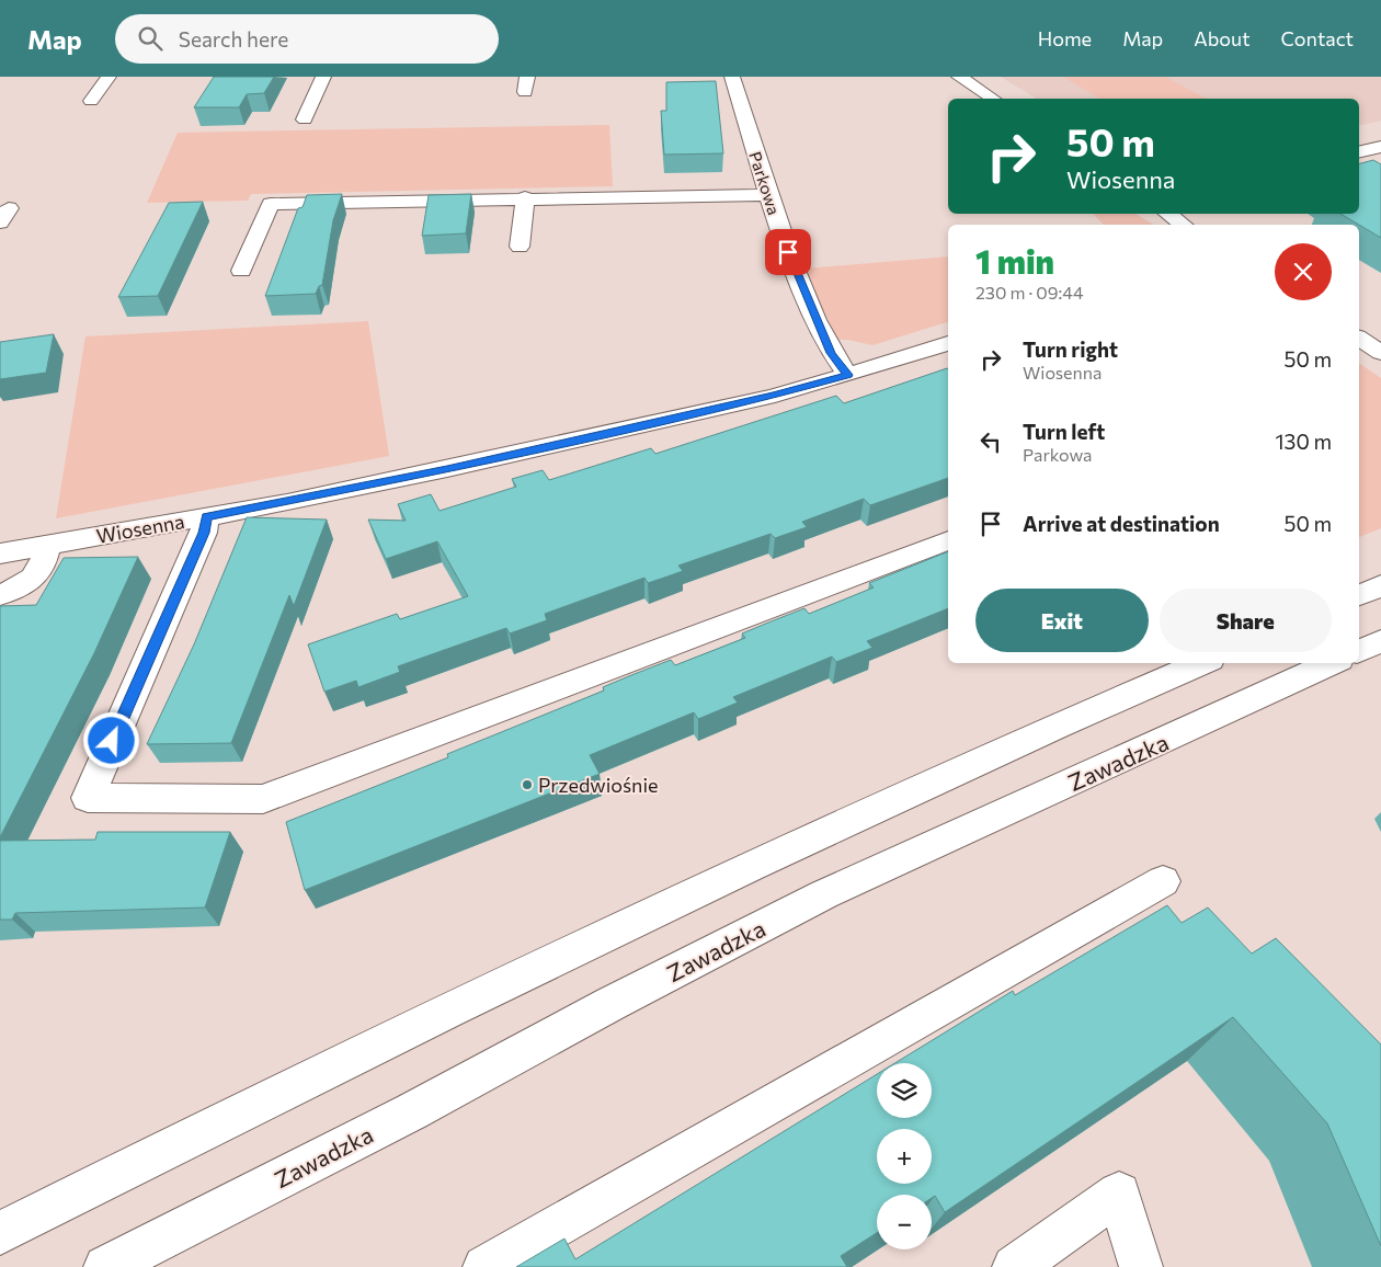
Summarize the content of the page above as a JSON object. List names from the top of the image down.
{
  "streets": {
    "street": ["Parkowa", "Wiosenna", "Zawadzka"]
  },
  "crossings": [
    ["Parkowa", "Wiosenna"]
  ],
  "places": ["Przedwiośnie"],
  "page": {
    "header": "Map",
    "search": "Search here",
    "nav": [
      "Home",
      "Map",
      "About",
      "Contact"
    ],
    "turn": ["50 m", "Wiosenna"],
    "heading": ["1 min", "230 m · 09:44"],
    "list": [
      {
        "name": "Turn right",
        "note": "Wiosenna",
        "value": "50 m"
      },
      {
        "name": "Turn left",
        "note": "Parkowa",
        "value": "130 m"
      },
      {
        "name": "Arrive at destination",
        "value": "50 m"
      }
    ],
    "buttons": ["Exit", "Share"],
    "map_buttons": ["+", "−"]
  }
}
